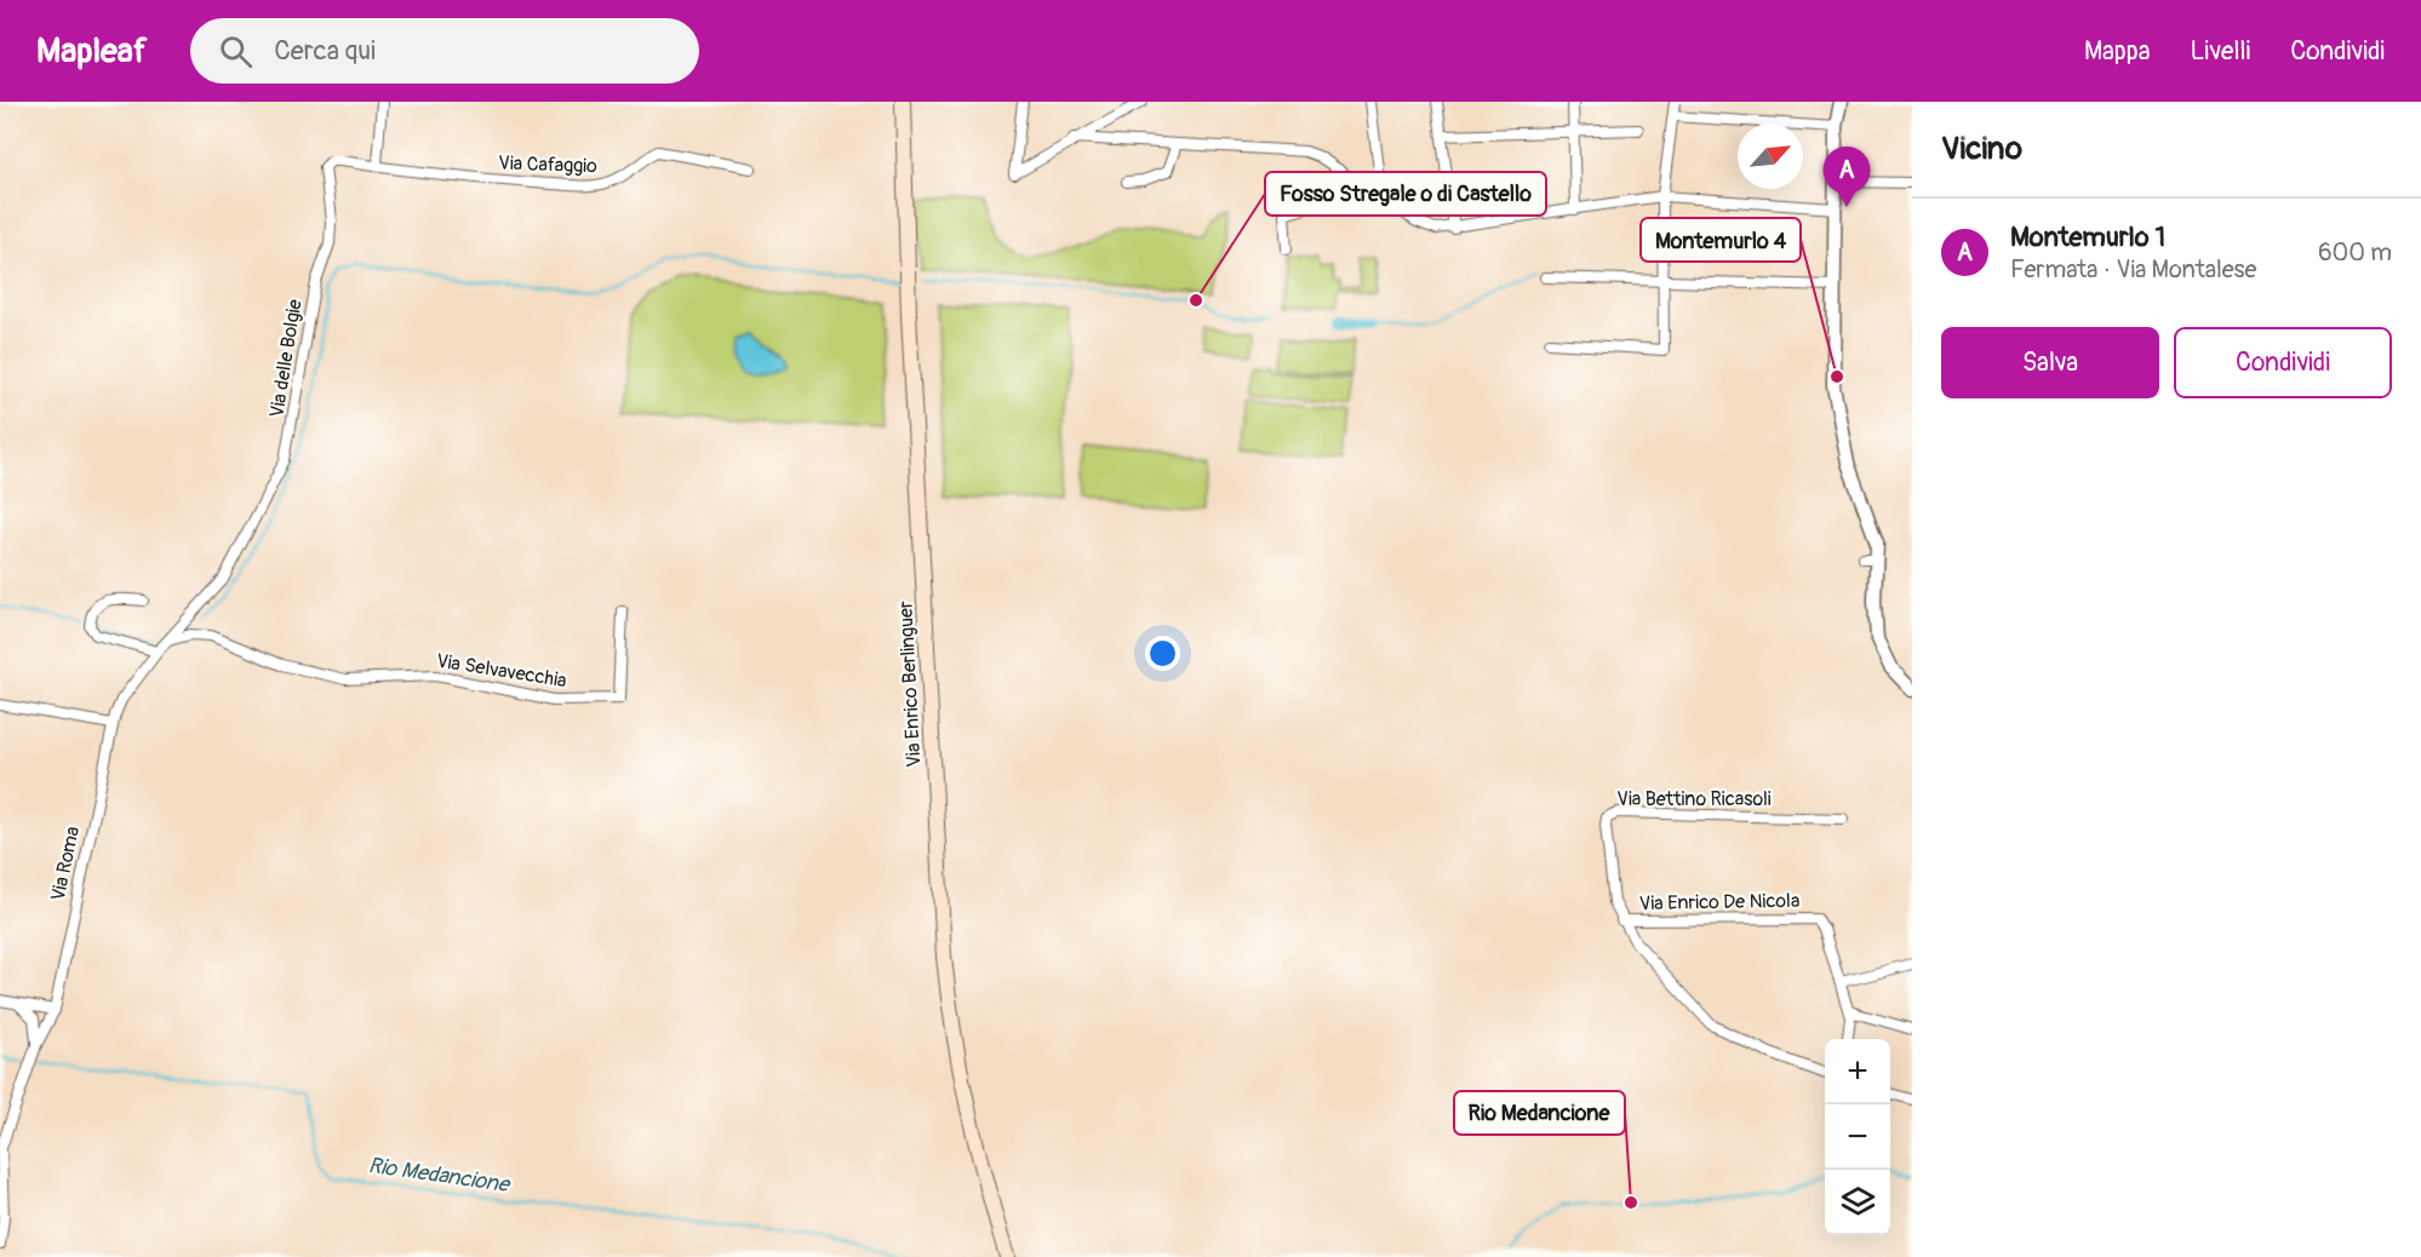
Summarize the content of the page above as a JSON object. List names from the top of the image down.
{
  "streets": {
    "main road": ["Via Enrico Berlinguer"],
    "street": [
      "Via Cafaggio",
      "Via delle Bolgie",
      "Via Selvavecchia",
      "Via Bettino Ricasoli",
      "Via Roma",
      "Via Enrico De Nicola"
    ]
  },
  "crossings": [
    ["Via Cafaggio", "Via delle Bolgie"],
    ["Via delle Bolgie", "Via Selvavecchia"],
    ["Via delle Bolgie", "Via Roma"],
    ["Via Bettino Ricasoli", "Via Enrico De Nicola"]
  ],
  "water": ["Rio Medancione"],
  "places": ["Fosso Stregale o di Castello", "Montemurlo 4", "Rio Medancione"],
  "north": "top right",
  "page": {
    "header": "Mapleaf",
    "search": "Cerca qui",
    "nav": ["Mappa", "Livelli", "Condividi"],
    "heading": "Vicino",
    "pins": "A",
    "list": [
      {
        "mark": "A",
        "name": "Montemurlo 1",
        "note": "Fermata · Via Montalese",
        "value": "600 m"
      }
    ],
    "buttons": ["Salva", "Condividi"],
    "map_buttons": ["+", "−"]
  }
}
